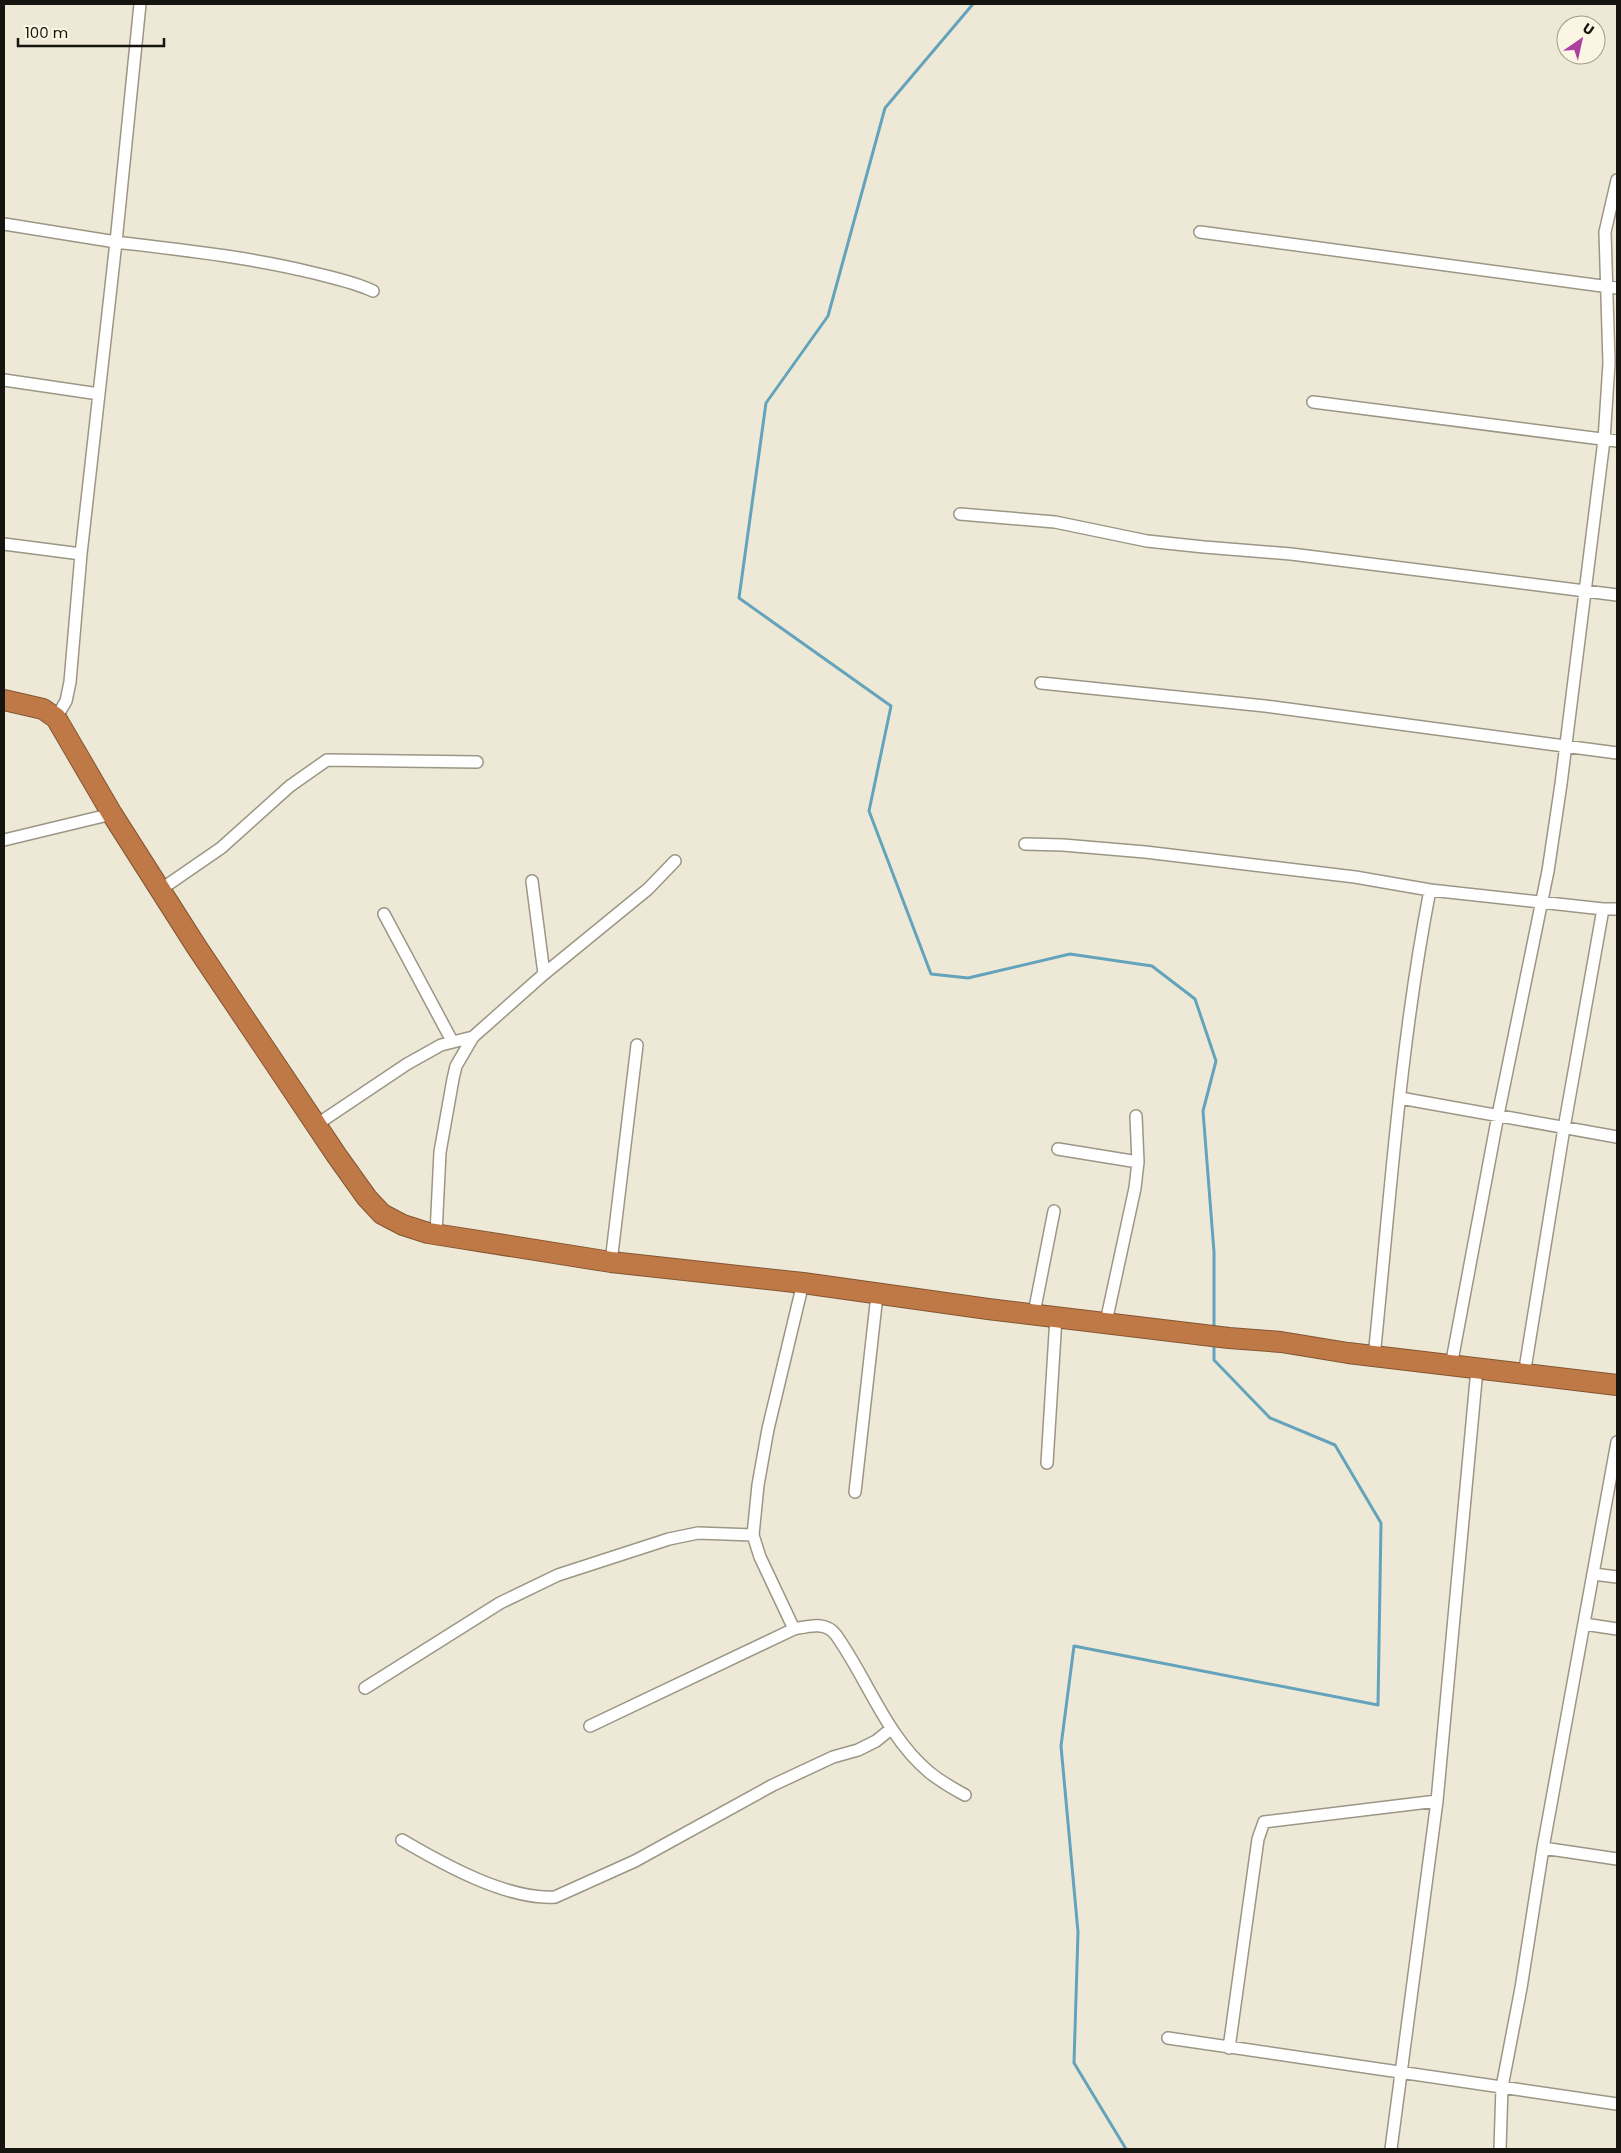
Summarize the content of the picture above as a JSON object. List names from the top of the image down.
{
  "scale_bar": "100 m",
  "north": "top right"
}
